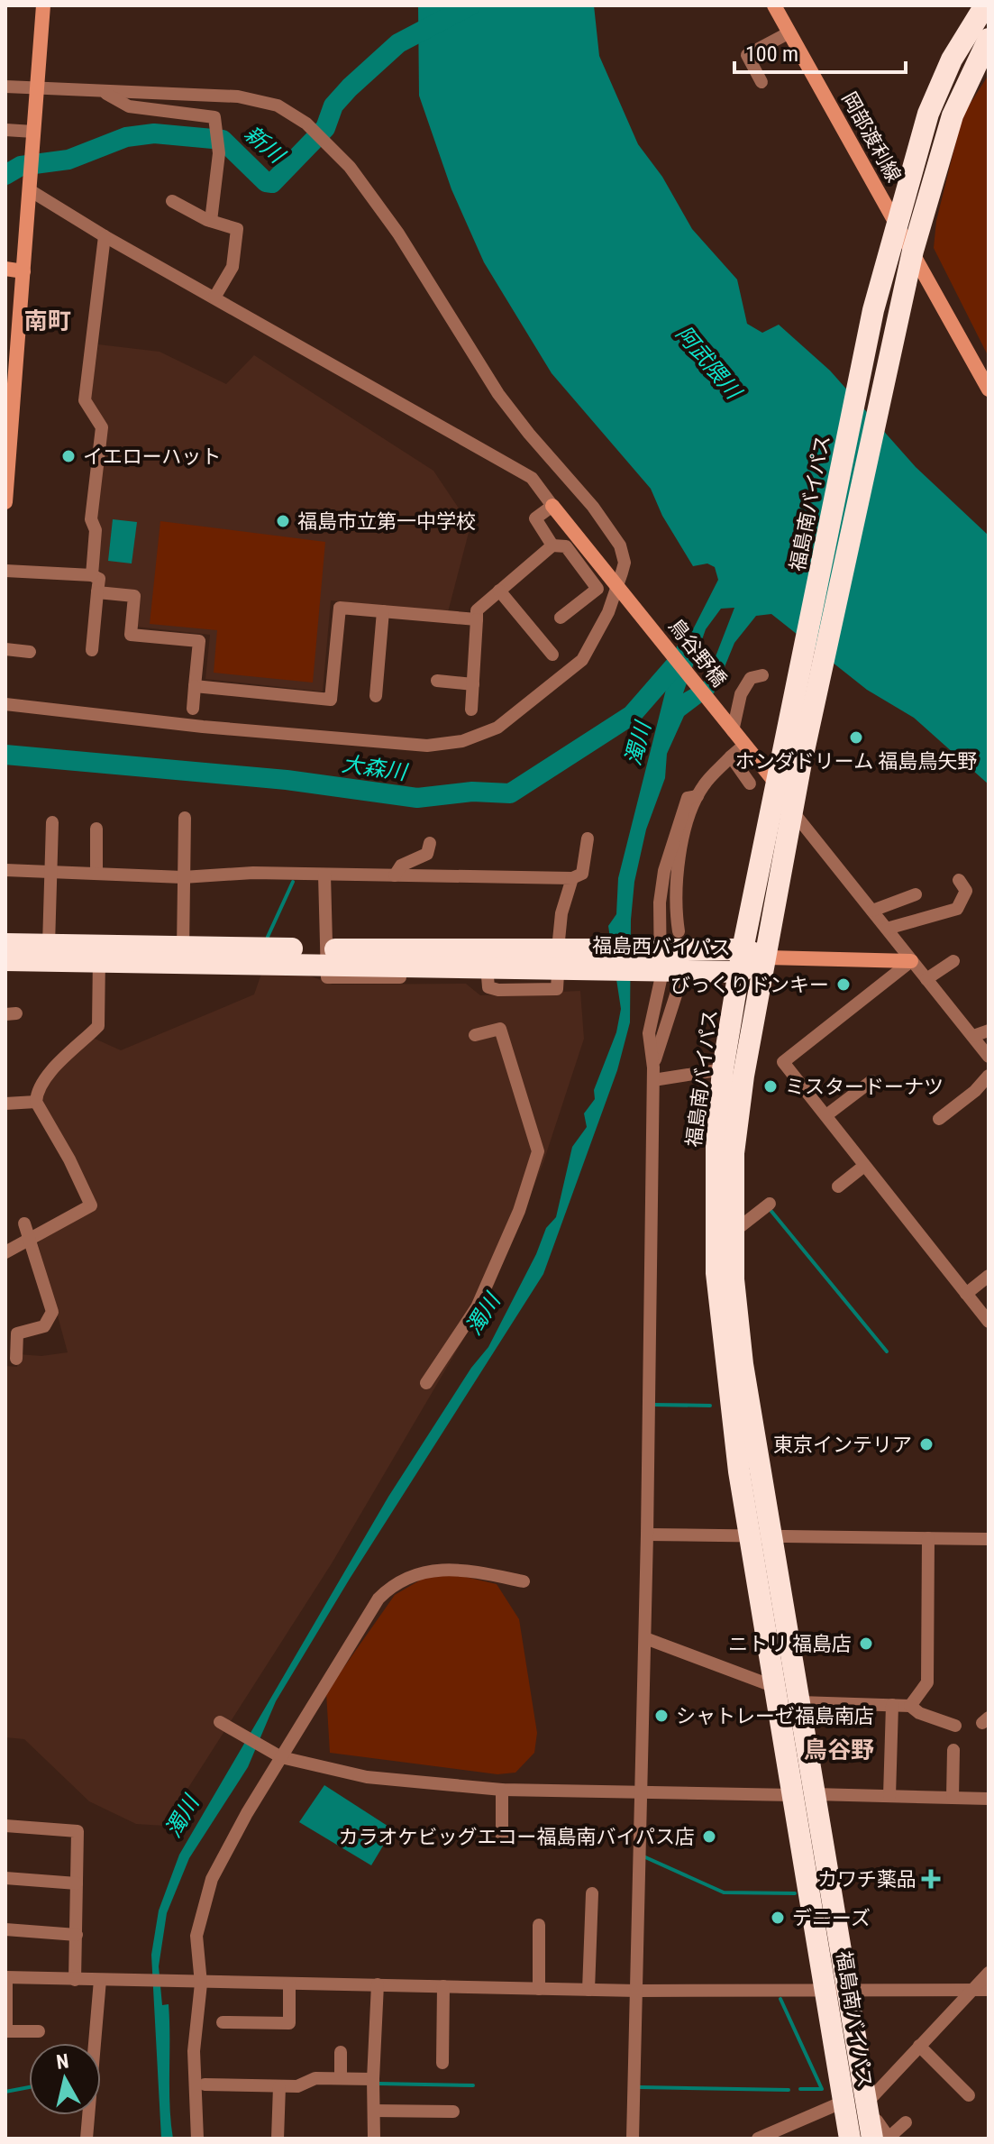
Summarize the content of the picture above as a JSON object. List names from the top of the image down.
{
  "streets": {
    "highway": ["福島南バイパス", "福島西バイパス"],
    "main road": ["岡部渡利線", "鳥谷野橋"]
  },
  "crossings": [
    ["岡部渡利線", "福島南バイパス"],
    ["福島南バイパス", "鳥谷野橋"],
    ["福島南バイパス", "福島西バイパス"]
  ],
  "districts": ["南町", "鳥谷野"],
  "water": [
    "新川",
    "阿武隈川",
    "濁川",
    "大森川"
  ],
  "places": {
    "other": [
      "イエローハット",
      "福島市立第一中学校",
      "ホンダドリーム 福島鳥矢野",
      "びっくりドンキー",
      "ミスタードーナツ",
      "東京インテリア",
      "ニトリ 福島店",
      "シャトレーゼ福島南店",
      "カラオケビッグエコー福島南バイパス店",
      "デニーズ"
    ],
    "health": ["カワチ薬品"]
  },
  "scale_bar": "100 m",
  "north": "top"
}
